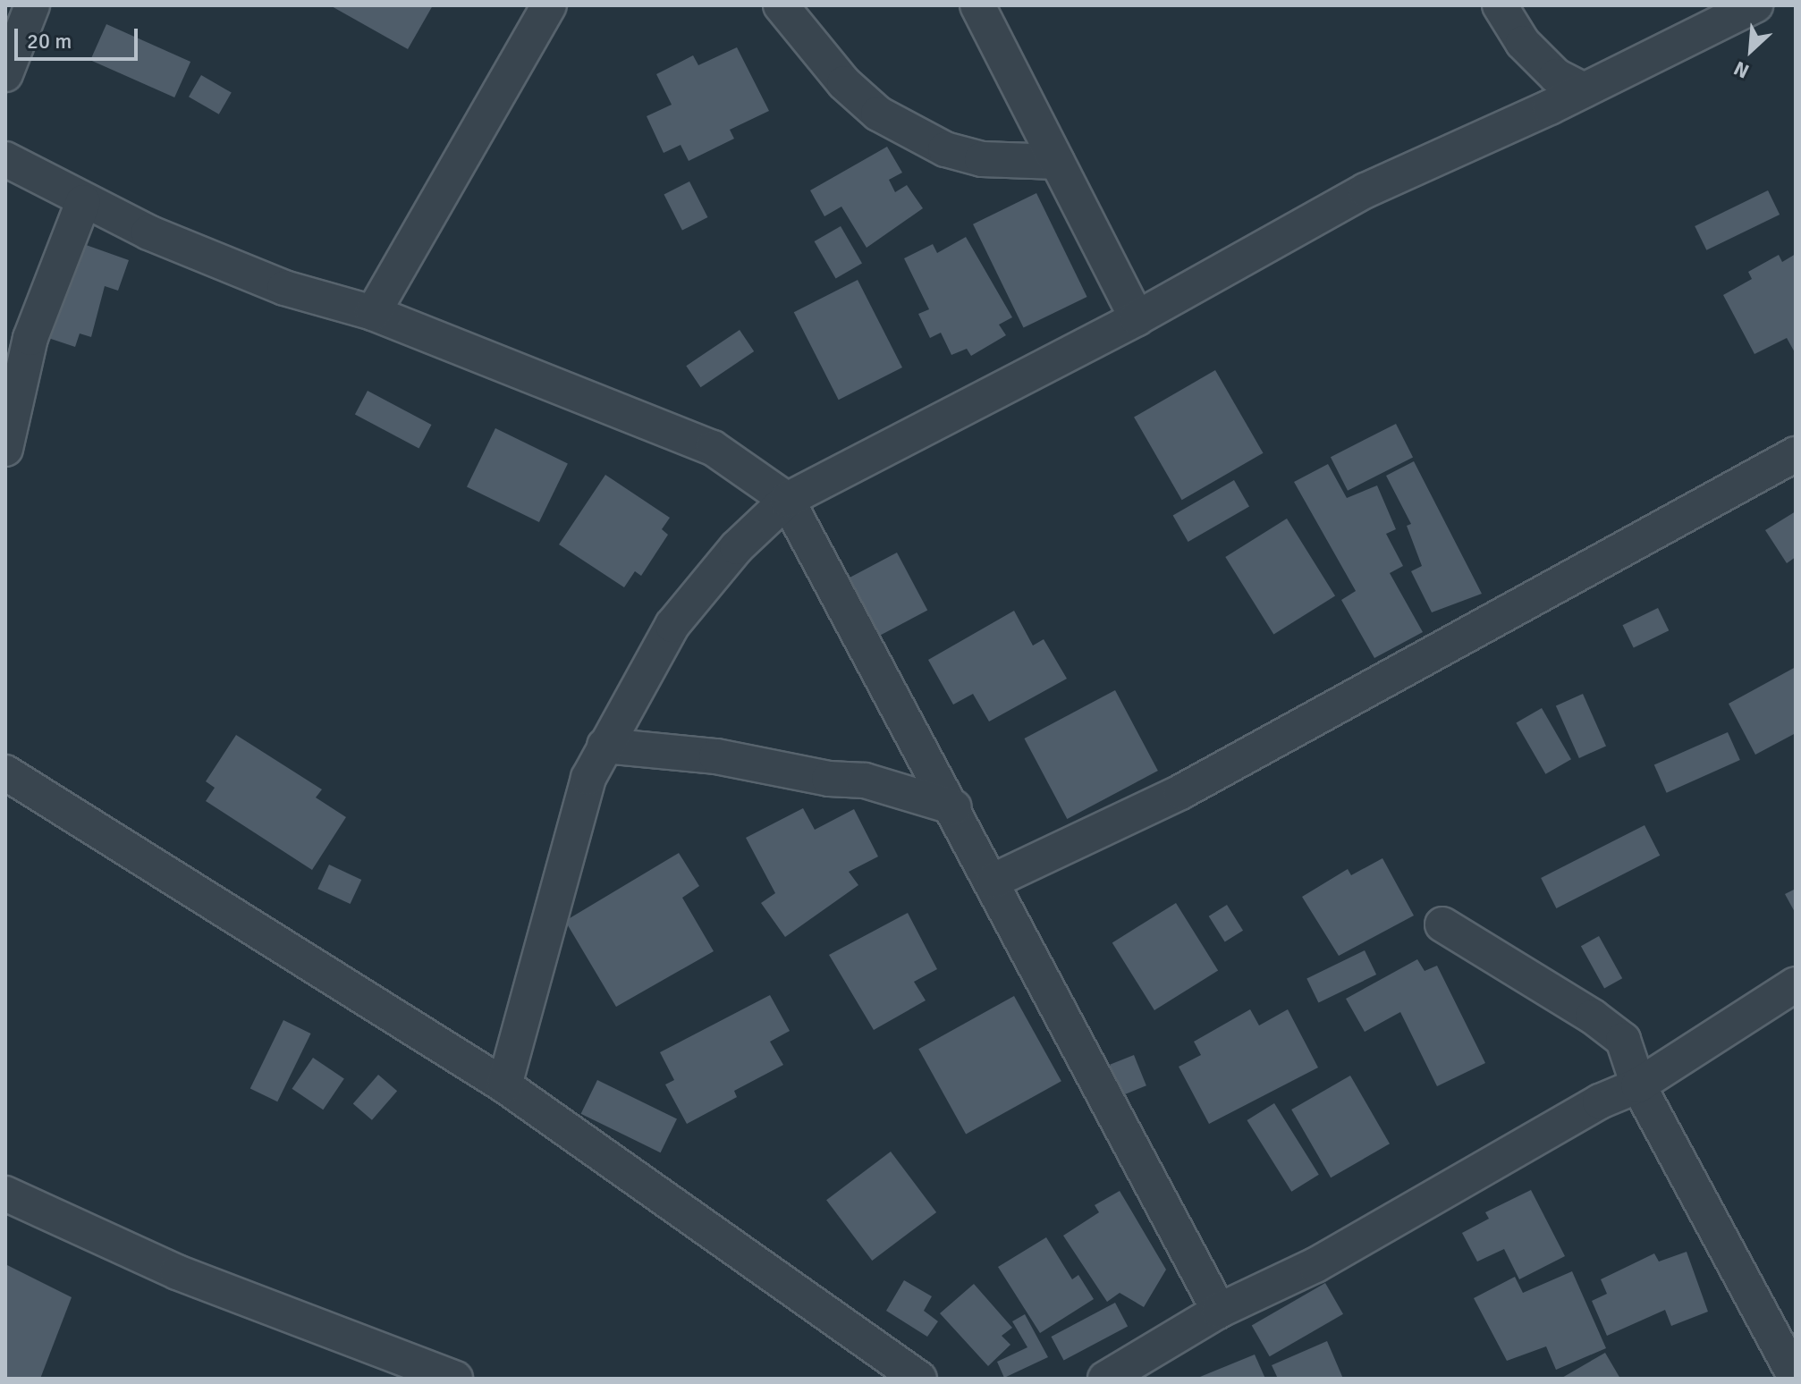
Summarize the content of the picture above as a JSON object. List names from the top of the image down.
{
  "scale_bar": "20 m",
  "north": "bottom left"
}
